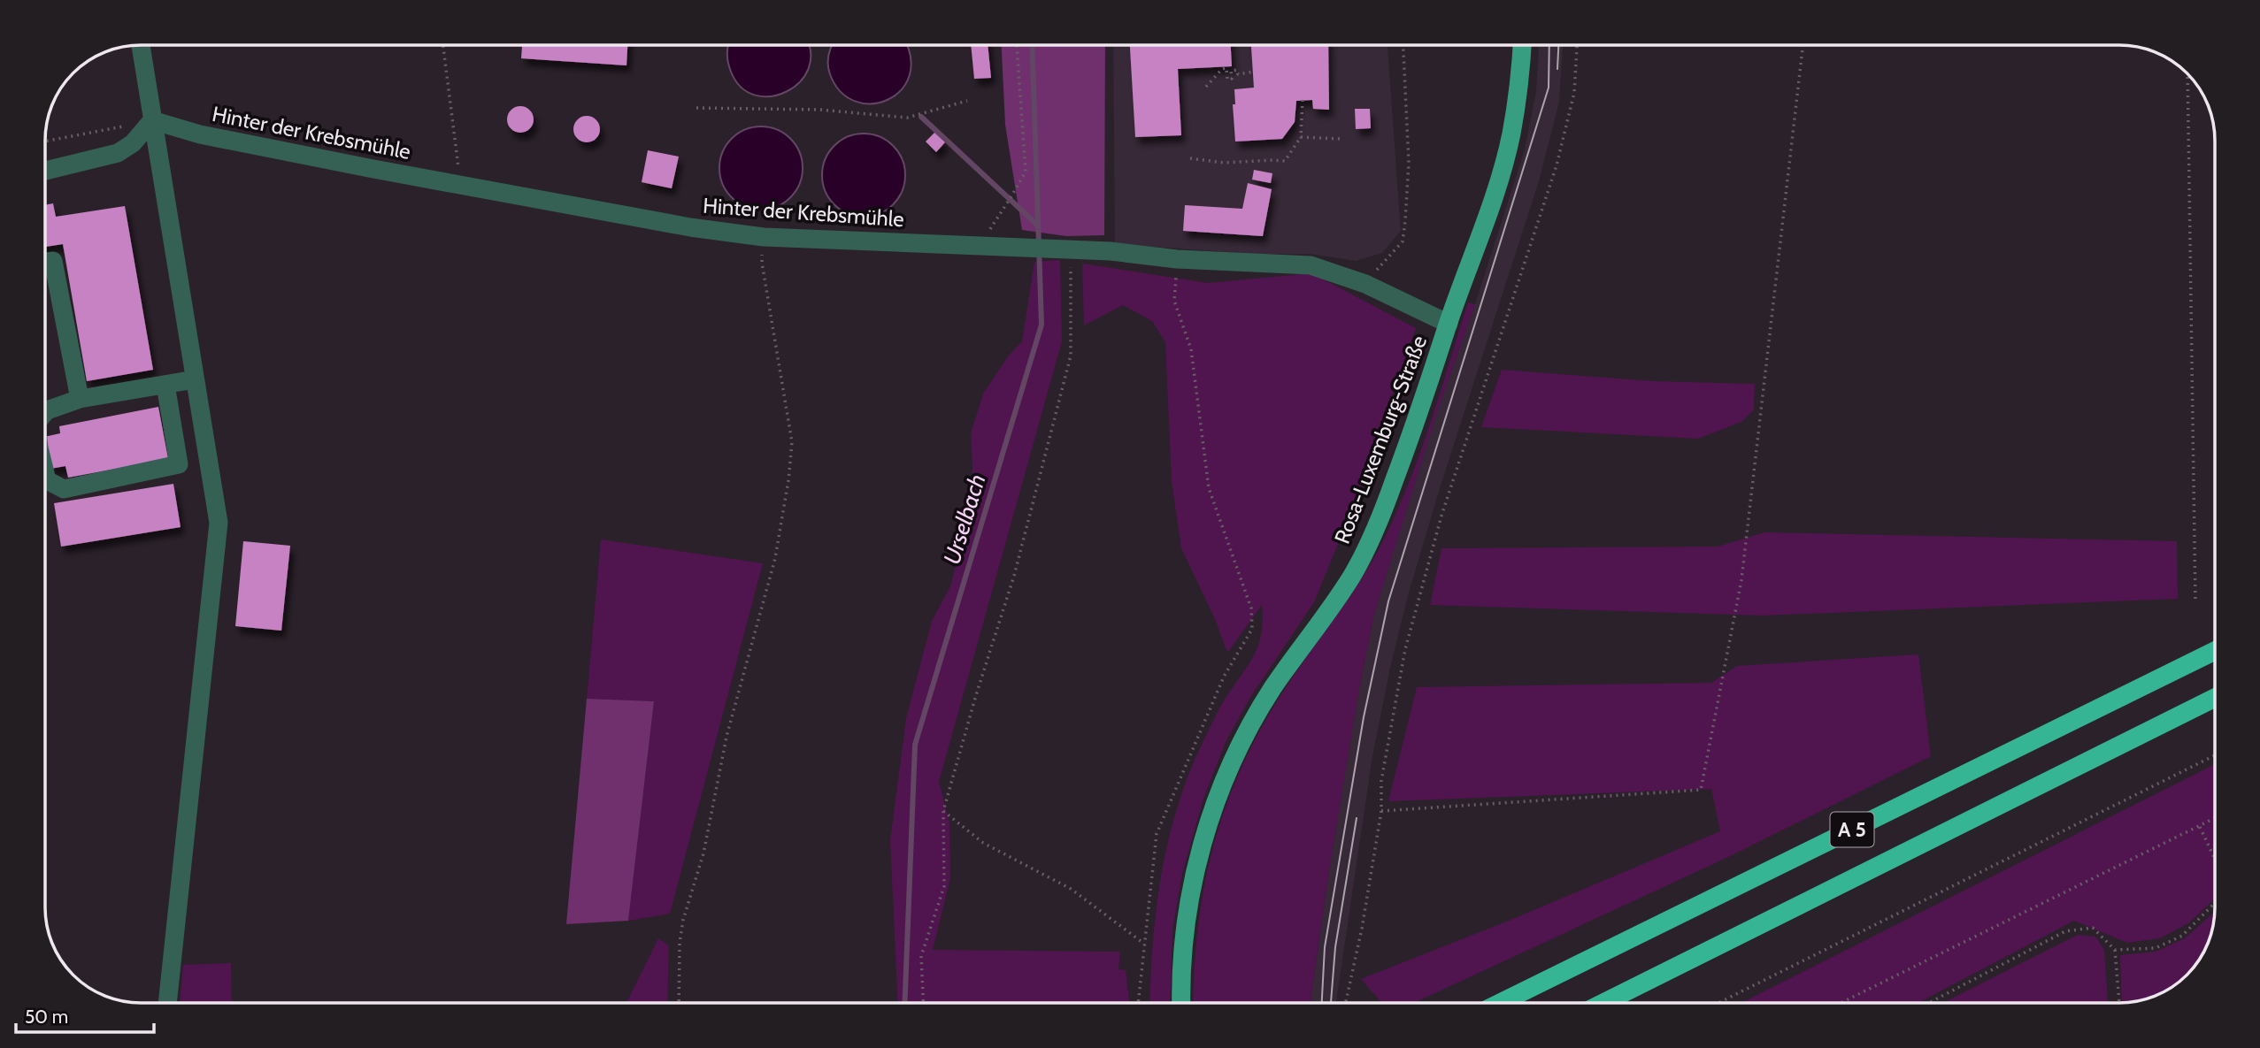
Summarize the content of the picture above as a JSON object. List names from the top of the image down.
{
  "streets": {
    "highway": ["A 5"],
    "main road": ["Rosa-Luxemburg-Straße"],
    "street": ["Hinter der Krebsmühle"]
  },
  "crossings": [
    ["Hinter der Krebsmühle", "Rosa-Luxemburg-Straße"]
  ],
  "water": ["Urselbach"],
  "scale_bar": "50 m"
}
